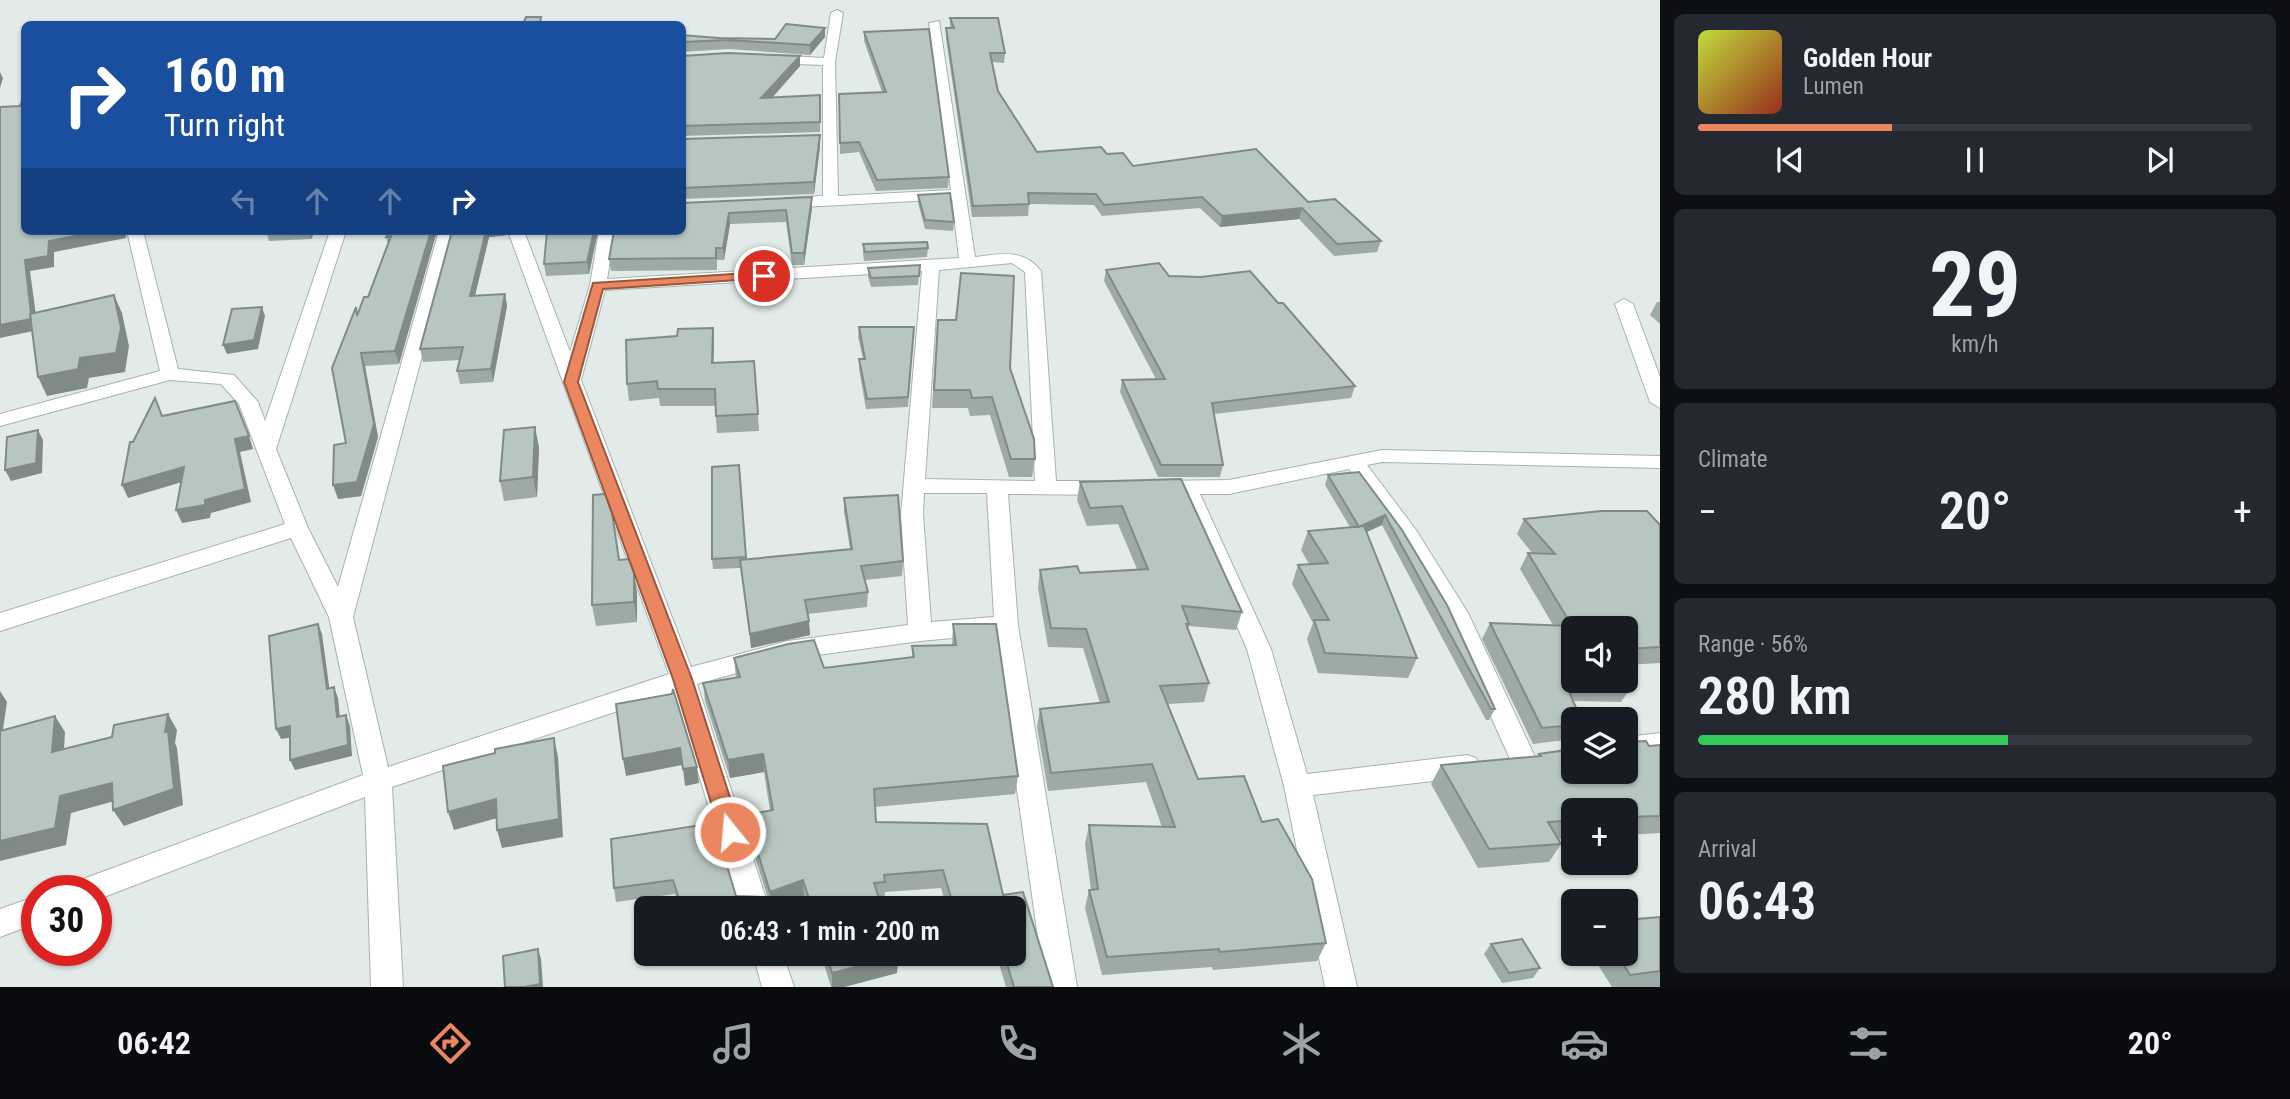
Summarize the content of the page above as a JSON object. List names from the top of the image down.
{
  "page": {
    "turn": ["160 m", "Turn right"],
    "song": ["Golden Hour", "Lumen"],
    "tile": [
      ["29", "km/h"],
      "Climate",
      ["Range · 56%", "280 km"],
      ["Arrival", "06:43"]
    ],
    "heat": ["−", "20°", "+"],
    "map_buttons": ["+", "−"],
    "limit": "30",
    "trip": "06:43 · 1 min · 200 m",
    "tabs": ["06:42", "20°"]
  }
}
